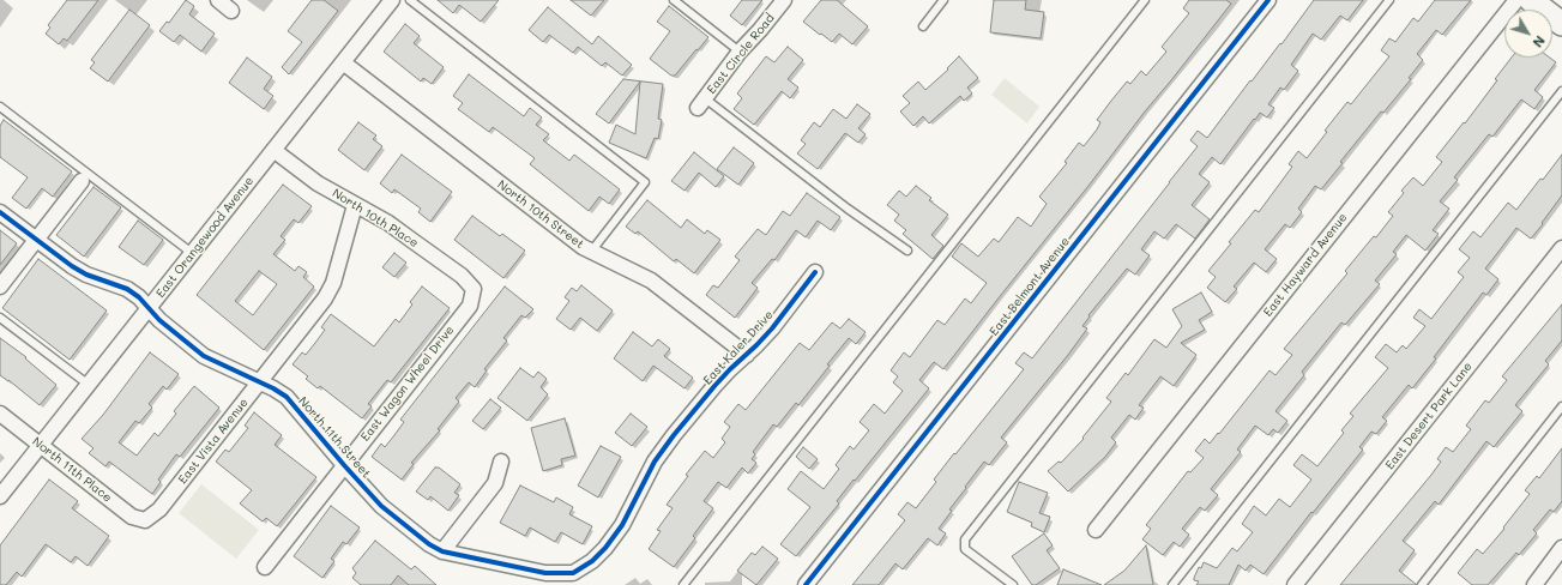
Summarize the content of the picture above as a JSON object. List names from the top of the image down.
{
  "streets": {
    "street": [
      "East Circle Road",
      "North 10th Street",
      "North 10th Place",
      "East Orangewood Avenue",
      "East Hayward Avenue",
      "East Belmont Avenue",
      "East Kaler Drive",
      "East Wagon Wheel Drive",
      "East Desert Park Lane",
      "North 11th Street",
      "East Vista Avenue",
      "North 11th Place"
    ]
  },
  "crossings": [
    ["North 10th Street", "East Orangewood Avenue"],
    ["North 10th Street", "East Kaler Drive"],
    ["North 10th Place", "East Orangewood Avenue"],
    ["North 10th Place", "East Wagon Wheel Drive"],
    ["North 10th Place", "East Vista Avenue"],
    ["East Orangewood Avenue", "North 11th Street"],
    ["East Orangewood Avenue", "North 11th Place"],
    ["East Kaler Drive", "North 11th Street"],
    ["East Wagon Wheel Drive", "North 11th Street"],
    ["North 11th Street", "East Vista Avenue"],
    ["East Vista Avenue", "North 11th Place"]
  ],
  "north": "bottom right"
}
